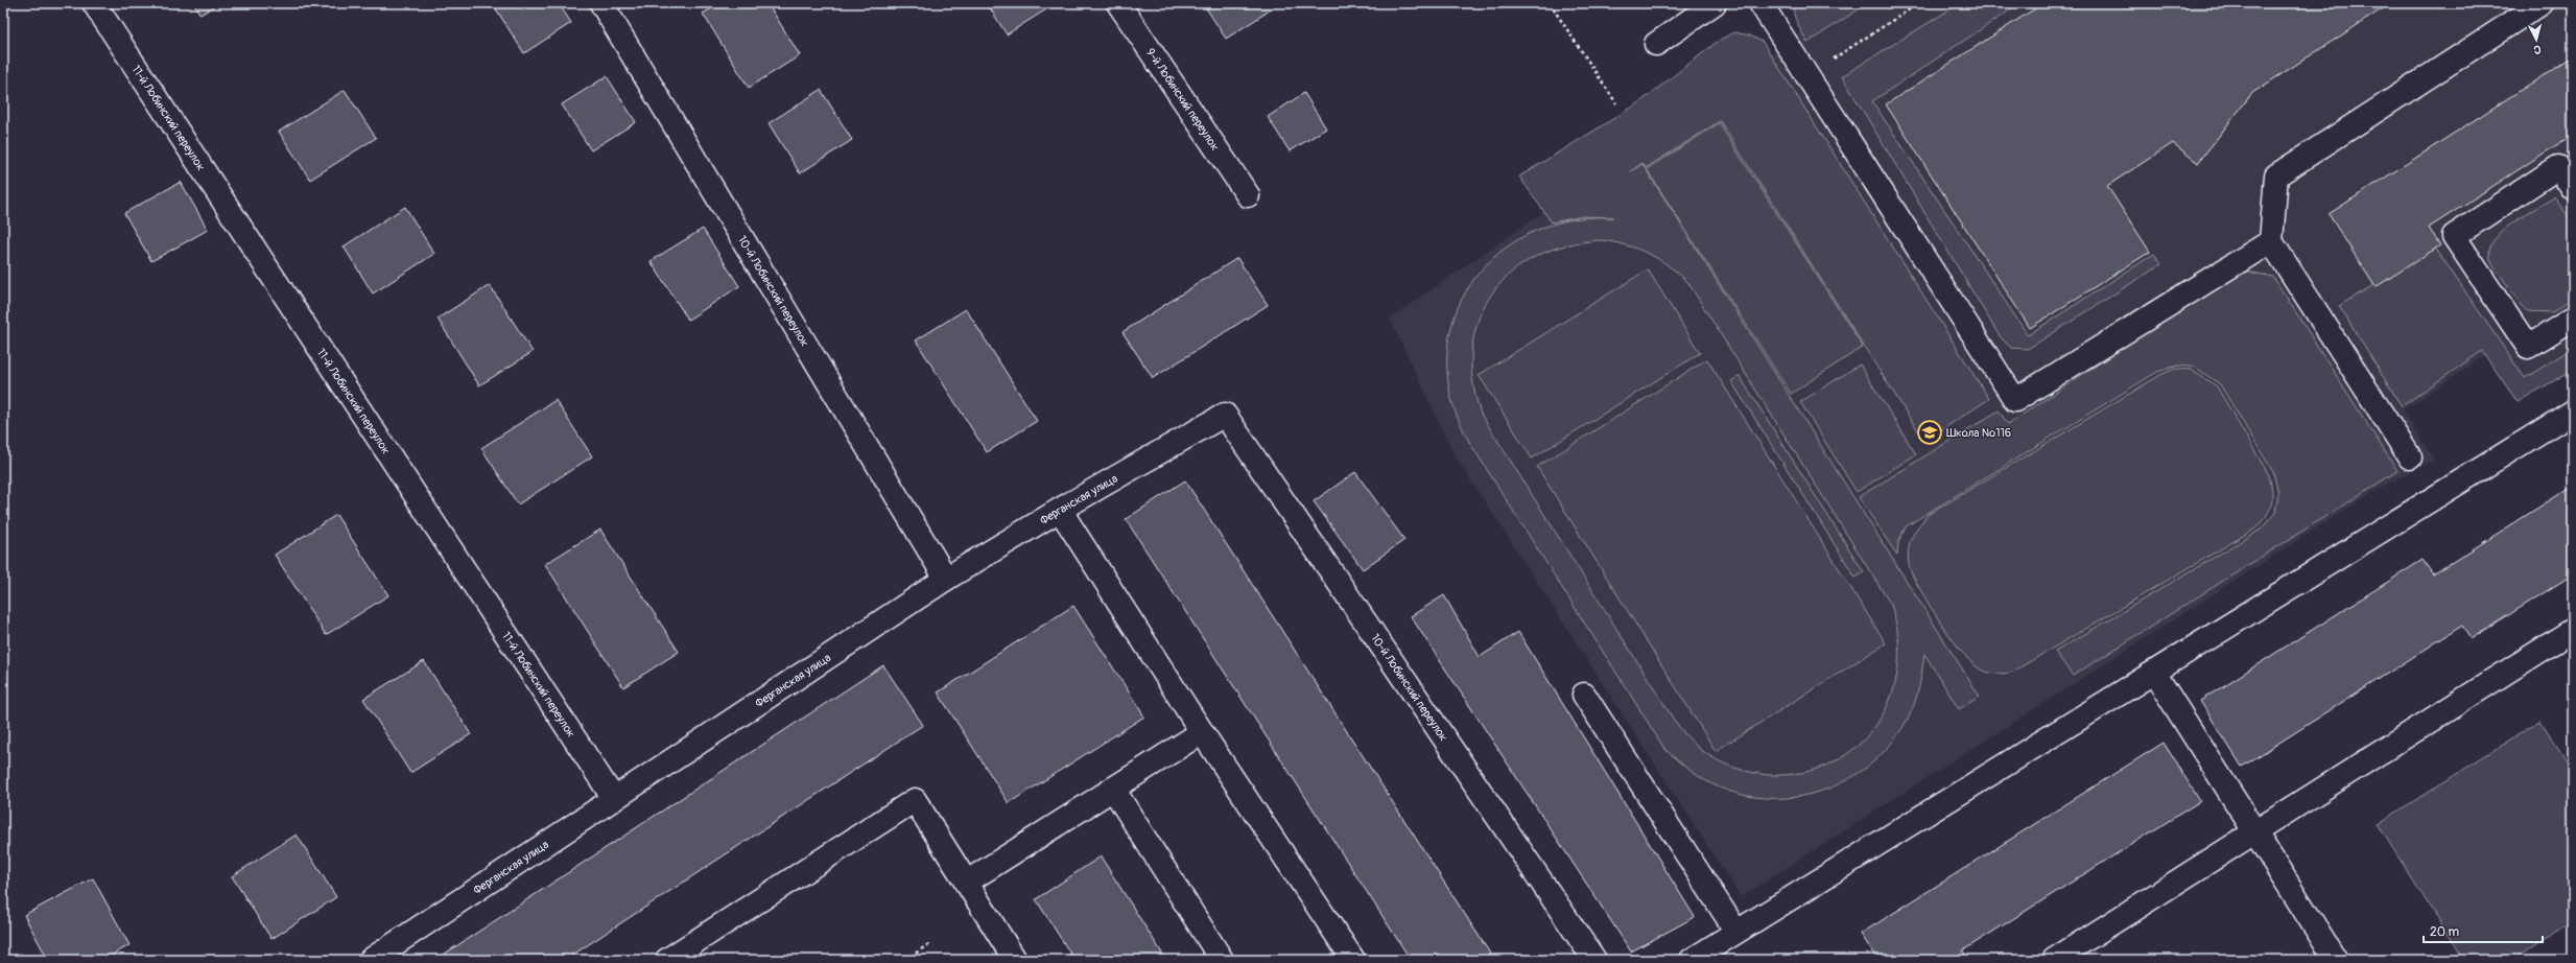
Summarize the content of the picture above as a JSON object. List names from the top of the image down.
{
  "streets": {
    "street": [
      "9-й Лобинский переулок",
      "11-й Лобинский переулок",
      "10-й Лобинский переулок",
      "Ферганская улица"
    ]
  },
  "crossings": [
    ["11-й Лобинский переулок", "Ферганская улица"],
    ["10-й Лобинский переулок", "Ферганская улица"]
  ],
  "places": {
    "school or university": ["Школа №116"]
  },
  "scale_bar": "20 m",
  "north": "bottom"
}
